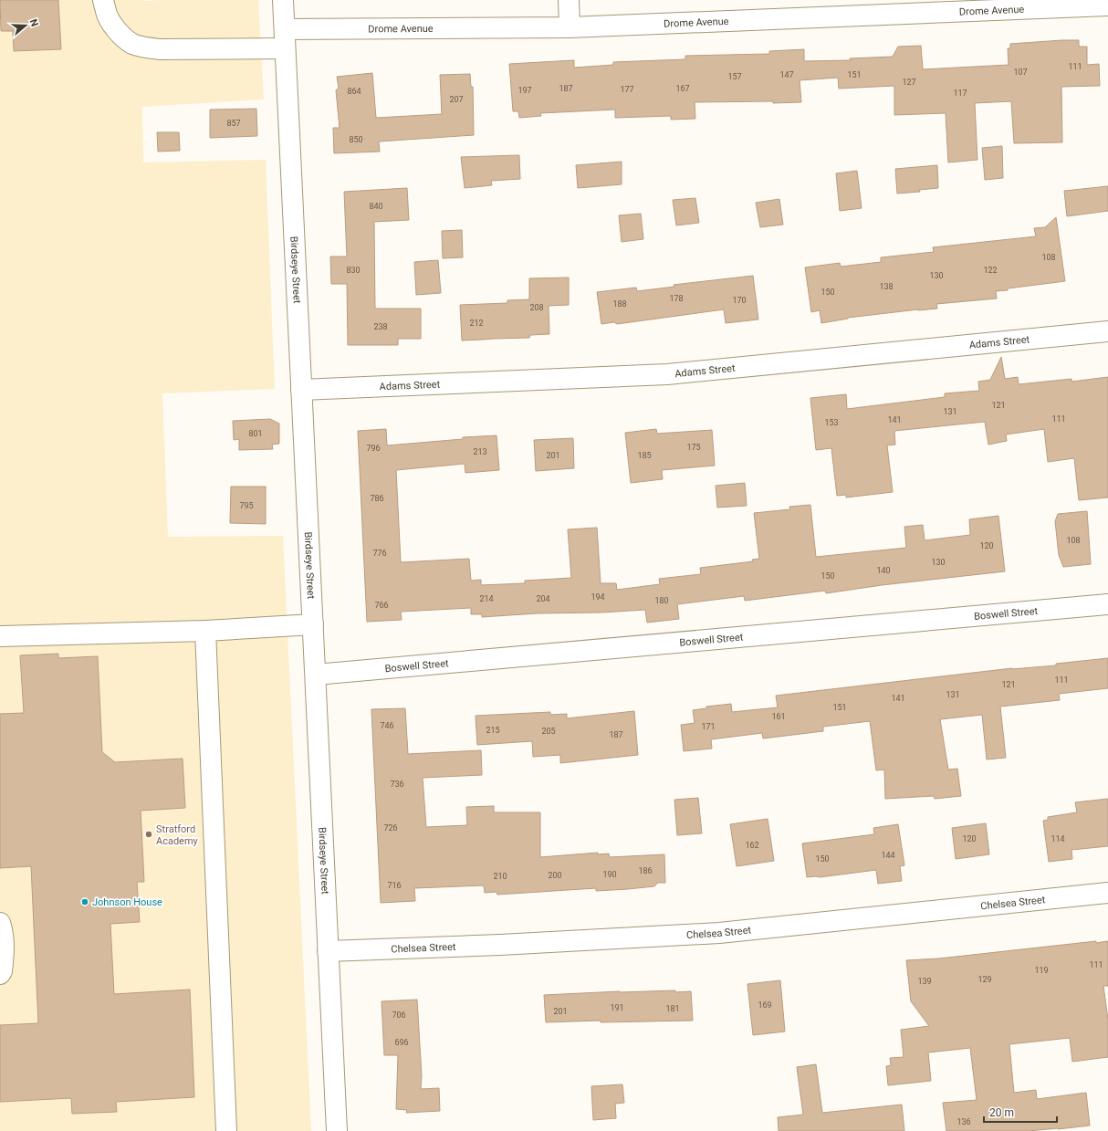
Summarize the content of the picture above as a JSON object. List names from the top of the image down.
{
  "streets": {
    "street": [
      "Drome Avenue",
      "Birdseye Street",
      "Adams Street",
      "Boswell Street",
      "Chelsea Street"
    ]
  },
  "crossings": [
    ["Drome Avenue", "Birdseye Street"],
    ["Birdseye Street", "Adams Street"],
    ["Birdseye Street", "Boswell Street"],
    ["Birdseye Street", "Chelsea Street"]
  ],
  "places": ["Stratford Academy", "Johnson House"],
  "house_numbers": [
    "111",
    "107",
    "147",
    "151",
    "157",
    "127",
    "187",
    "167",
    "177",
    "197",
    "864",
    "117",
    "207",
    "857",
    "850",
    "840",
    "108",
    "830",
    "122",
    "130",
    "138",
    "150",
    "178",
    "170",
    "188",
    "208",
    "212",
    "238",
    "121",
    "131",
    "111",
    "141",
    "153",
    "801",
    "175",
    "796",
    "213",
    "201",
    "185",
    "786",
    "795",
    "108",
    "120",
    "776",
    "130",
    "140",
    "150",
    "194",
    "214",
    "204",
    "180",
    "766",
    "111",
    "121",
    "131",
    "141",
    "151",
    "161",
    "746",
    "171",
    "215",
    "205",
    "187",
    "736",
    "726",
    "120",
    "114",
    "162",
    "144",
    "150",
    "186",
    "190",
    "200",
    "210",
    "716",
    "111",
    "119",
    "129",
    "139",
    "169",
    "191",
    "181",
    "201",
    "706",
    "696",
    "136"
  ],
  "scale_bar": "20 m",
  "north": "right"
}
